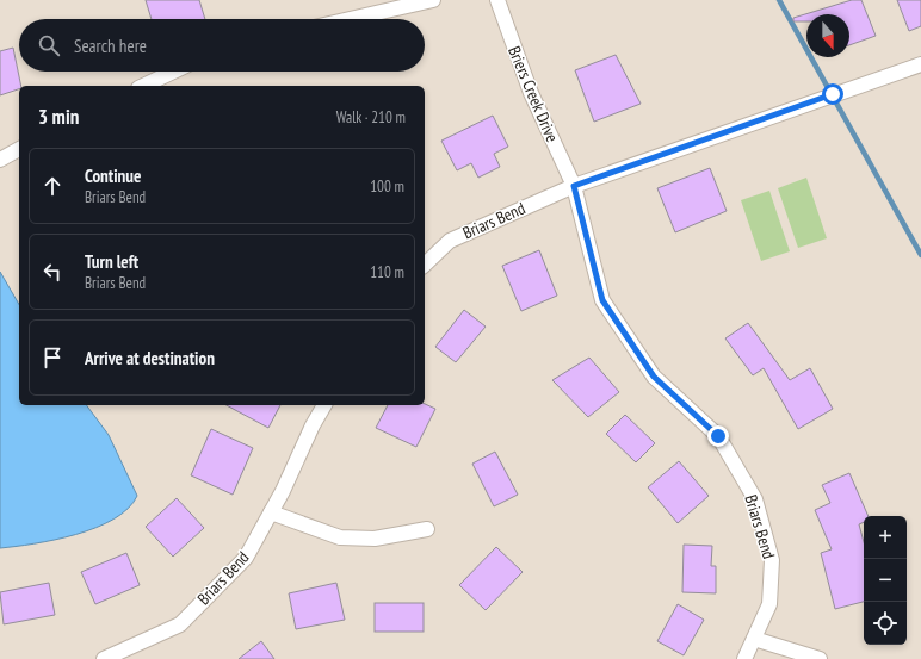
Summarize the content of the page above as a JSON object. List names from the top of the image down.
{
  "streets": {
    "street": ["Briers Creek Drive", "Briars Bend"]
  },
  "crossings": [
    ["Briers Creek Drive", "Briars Bend"]
  ],
  "north": "bottom",
  "page": {
    "search": "Search here",
    "heading": ["3 min", "Walk · 210 m"],
    "list": [
      ["Continue", "Briars Bend", "100 m"],
      ["Turn left", "Briars Bend", "110 m"],
      "Arrive at destination"
    ],
    "map_buttons": ["+", "−"]
  }
}
